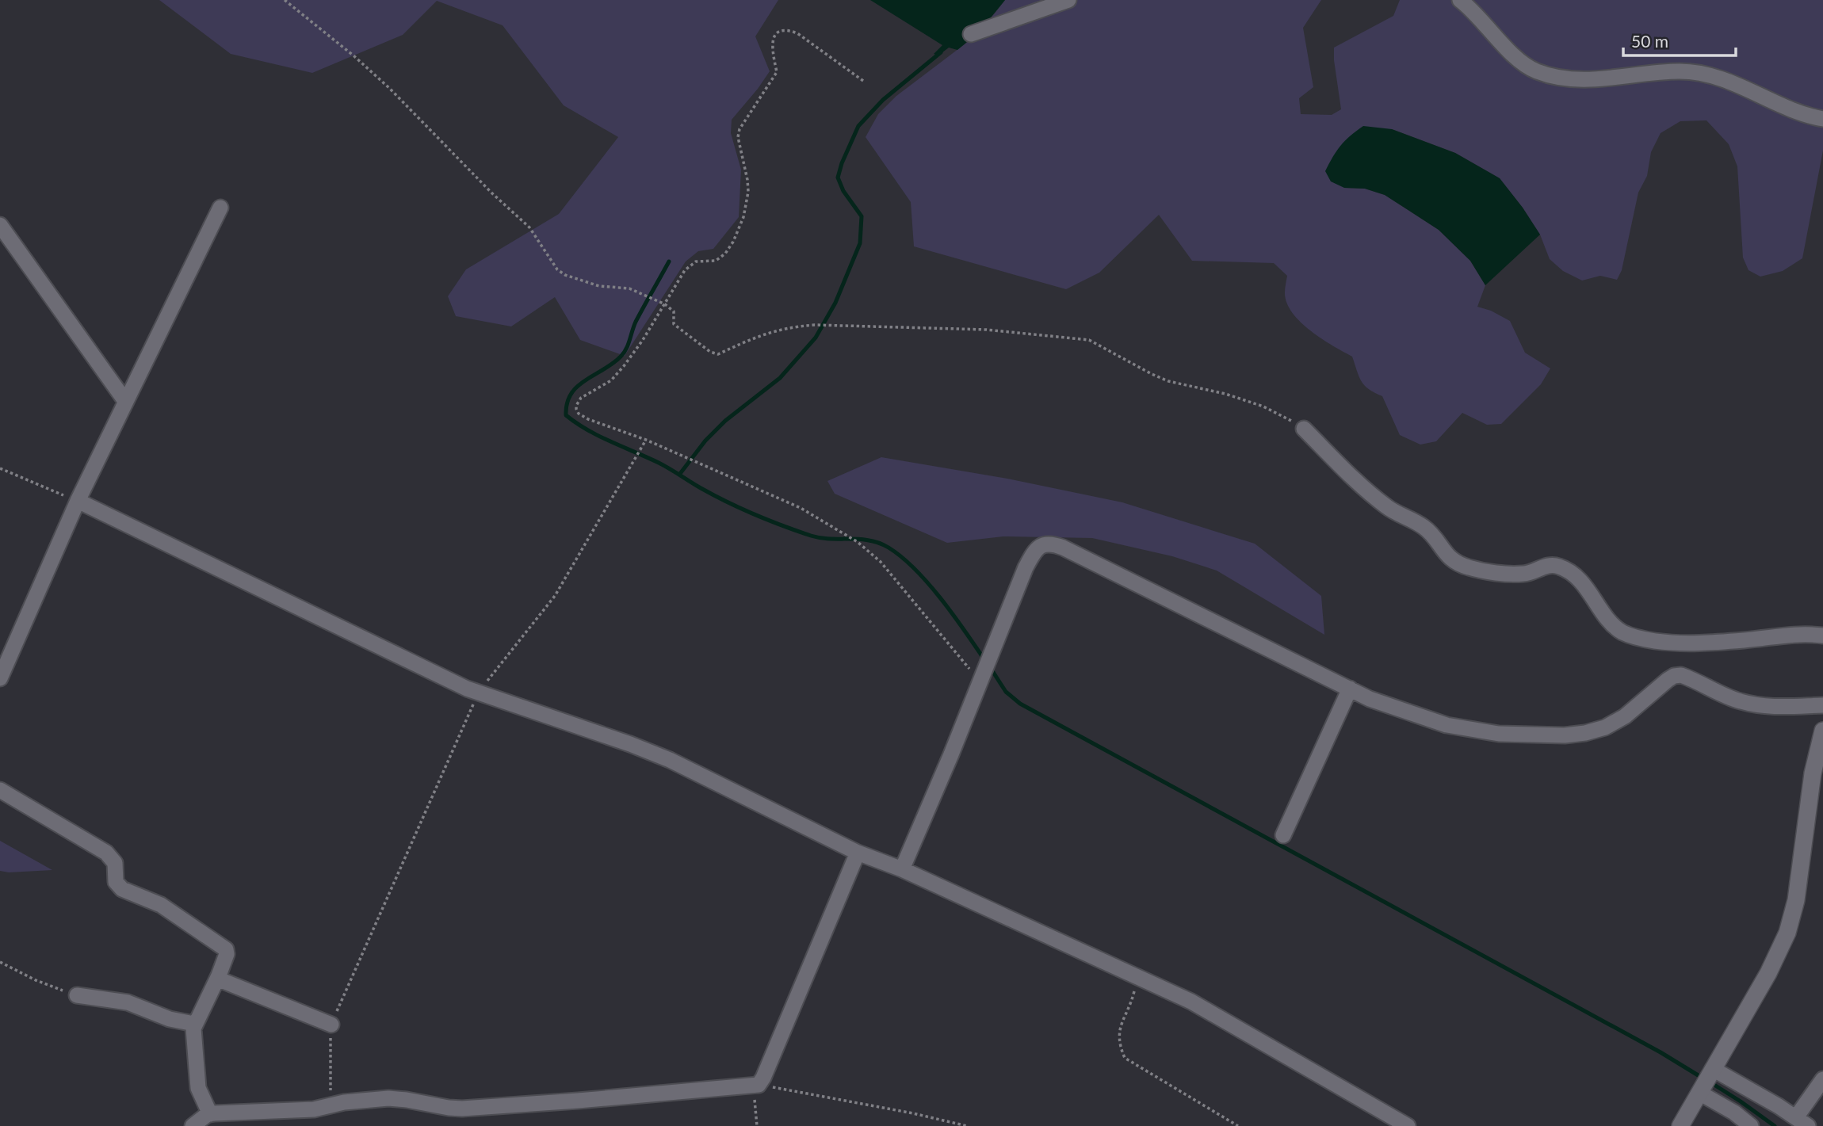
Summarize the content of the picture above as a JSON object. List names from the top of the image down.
{
  "scale_bar": "50 m"
}
